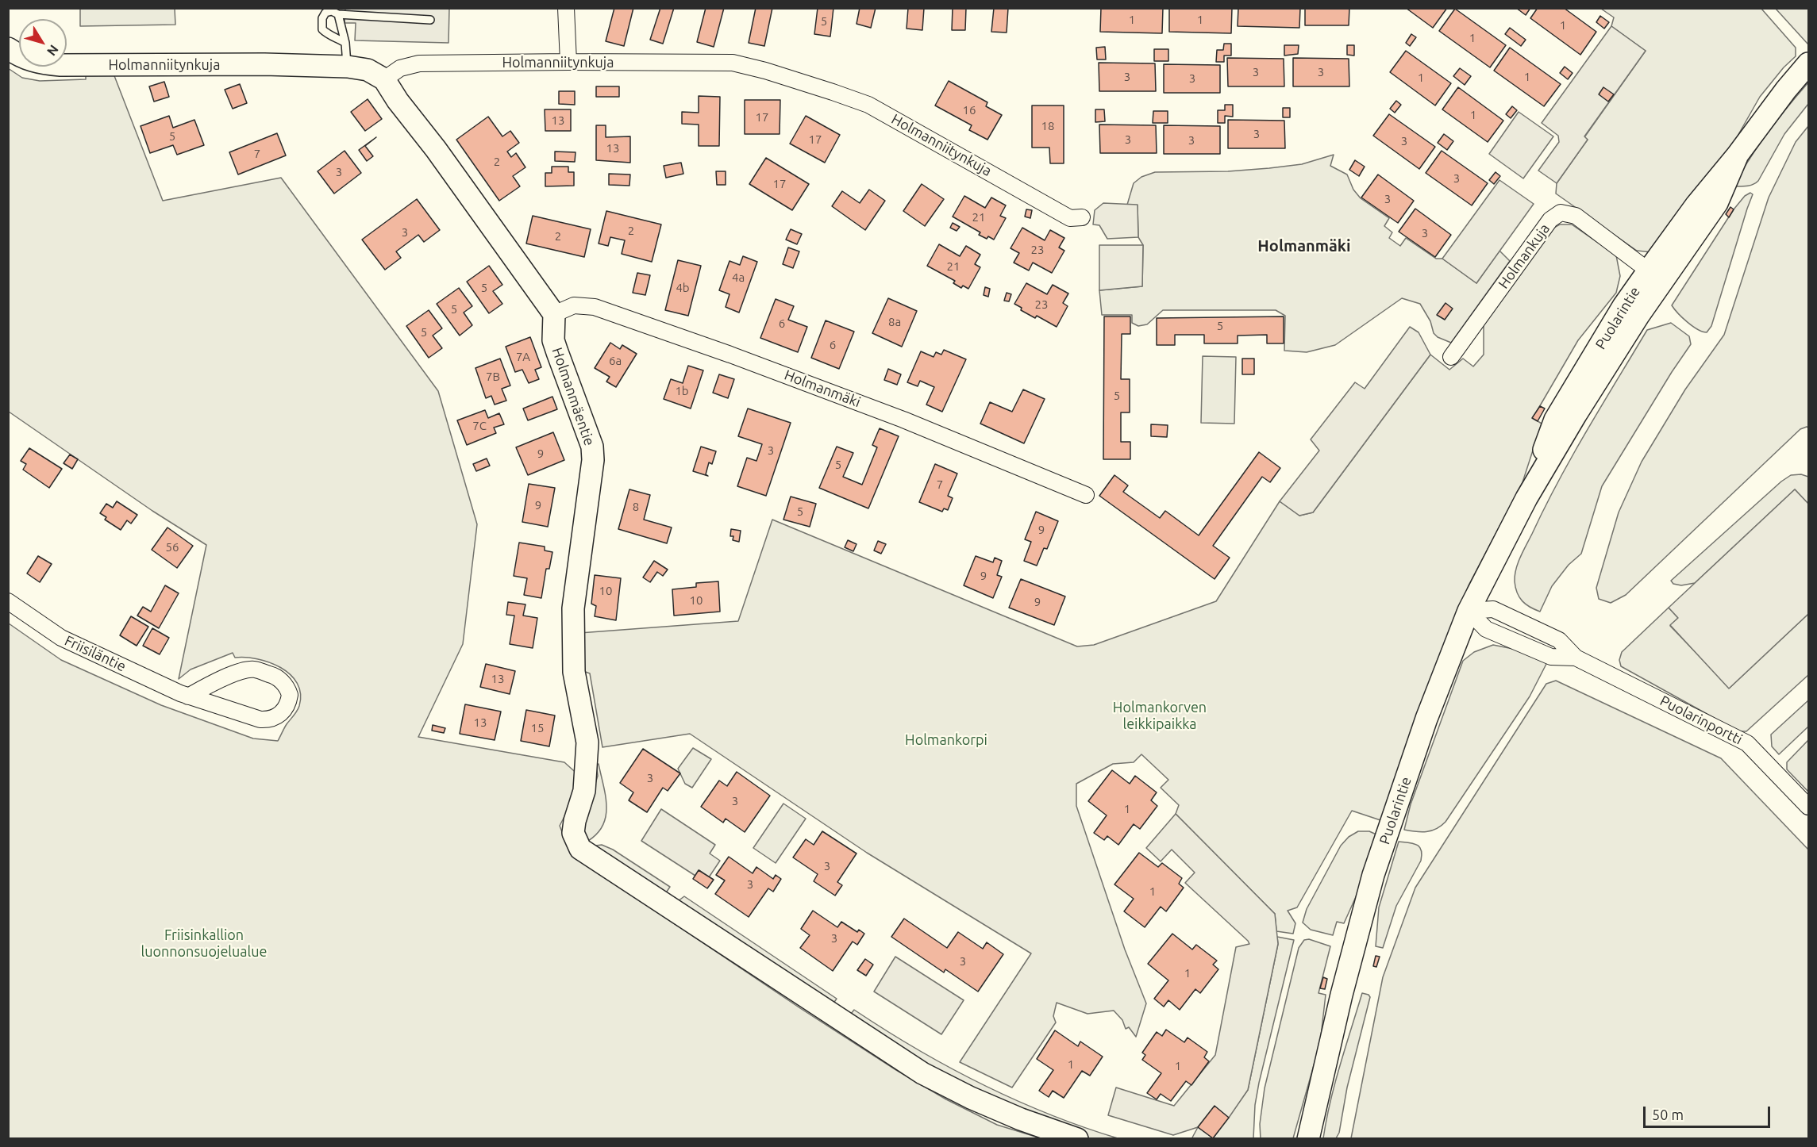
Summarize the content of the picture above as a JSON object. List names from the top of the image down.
{
  "streets": {
    "street": [
      "Holmanniitynkuja",
      "Holmankuja",
      "Puolarintie",
      "Holmanmäki",
      "Holmanmäentie",
      "Friisiläntie",
      "Puolarinportti"
    ]
  },
  "crossings": [
    ["Holmankuja", "Puolarintie"],
    ["Puolarintie", "Puolarinportti"],
    ["Holmanmäki", "Holmanmäentie"]
  ],
  "districts": ["Holmanmäki"],
  "parks": ["Holmankorven leikkipaikka", "Holmankorpi", "Friisinkallion luonnonsuojelualue"],
  "house_numbers": [
    "1",
    "1",
    "5",
    "1",
    "1",
    "3",
    "3",
    "3",
    "1",
    "1",
    "3",
    "16",
    "1",
    "17",
    "13",
    "18",
    "3",
    "5",
    "17",
    "3",
    "3",
    "3",
    "13",
    "7",
    "2",
    "3",
    "3",
    "17",
    "3",
    "21",
    "2",
    "3",
    "3",
    "2",
    "23",
    "21",
    "4a",
    "5",
    "4b",
    "23",
    "5",
    "8a",
    "6",
    "5",
    "5",
    "6",
    "7A",
    "6a",
    "7B",
    "1b",
    "5",
    "7C",
    "3",
    "9",
    "5",
    "7",
    "9",
    "8",
    "5",
    "9",
    "56",
    "9",
    "10",
    "10",
    "9",
    "13",
    "13",
    "15",
    "3",
    "3",
    "1",
    "3",
    "3",
    "1",
    "3",
    "3",
    "1",
    "1",
    "1"
  ],
  "scale_bar": "50 m",
  "north": "bottom right"
}
